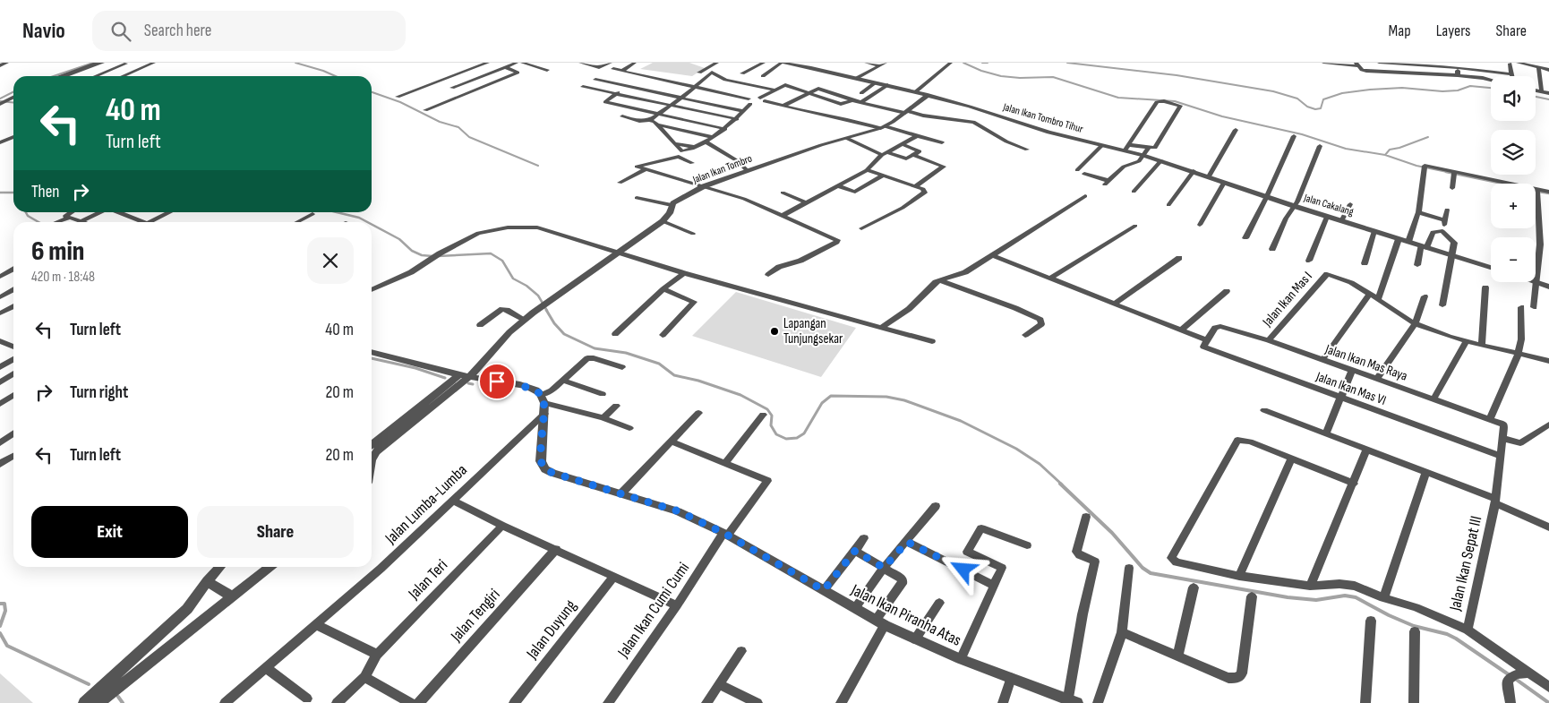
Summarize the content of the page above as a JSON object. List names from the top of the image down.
{
  "streets": {
    "street": [
      "Jalan Ikan Tombro Tihur",
      "Jalan Ikan Tombro",
      "Jalan Cakalang",
      "Jalan Ikan Mas I",
      "Jalan Ikan Mas Raya",
      "Jalan Ikan Mas VI",
      "Jalan Lumba-Lumba",
      "Jalan Ikan Sepat III",
      "Jalan Teri",
      "Jalan Ikan Cumi Cumi",
      "Jalan Tengiri",
      "Jalan Ikan Piranha Atas",
      "Jalan Duyung"
    ]
  },
  "crossings": [
    ["Jalan Ikan Tombro Tihur", "Jalan Ikan Tombro"],
    ["Jalan Ikan Tombro Tihur", "Jalan Cakalang"],
    ["Jalan Ikan Mas I", "Jalan Ikan Mas Raya"],
    ["Jalan Ikan Mas Raya", "Jalan Ikan Mas VI"],
    ["Jalan Ikan Mas Raya", "Jalan Ikan Sepat III"],
    ["Jalan Ikan Mas VI", "Jalan Ikan Sepat III"],
    ["Jalan Lumba-Lumba", "Jalan Ikan Piranha Atas"],
    ["Jalan Ikan Cumi Cumi", "Jalan Ikan Piranha Atas"]
  ],
  "places": ["Lapangan Tunjungsekar"],
  "page": {
    "header": "Navio",
    "search": "Search here",
    "nav": ["Map", "Layers", "Share"],
    "map_buttons": ["+", "−"],
    "turn": ["40 m", "Turn left"],
    "then": "Then",
    "heading": ["6 min", "420 m · 18:48"],
    "list": [
      {
        "name": "Turn left",
        "value": "40 m"
      },
      {
        "name": "Turn right",
        "value": "20 m"
      },
      {
        "name": "Turn left",
        "value": "20 m"
      }
    ],
    "buttons": ["Exit", "Share"]
  }
}
